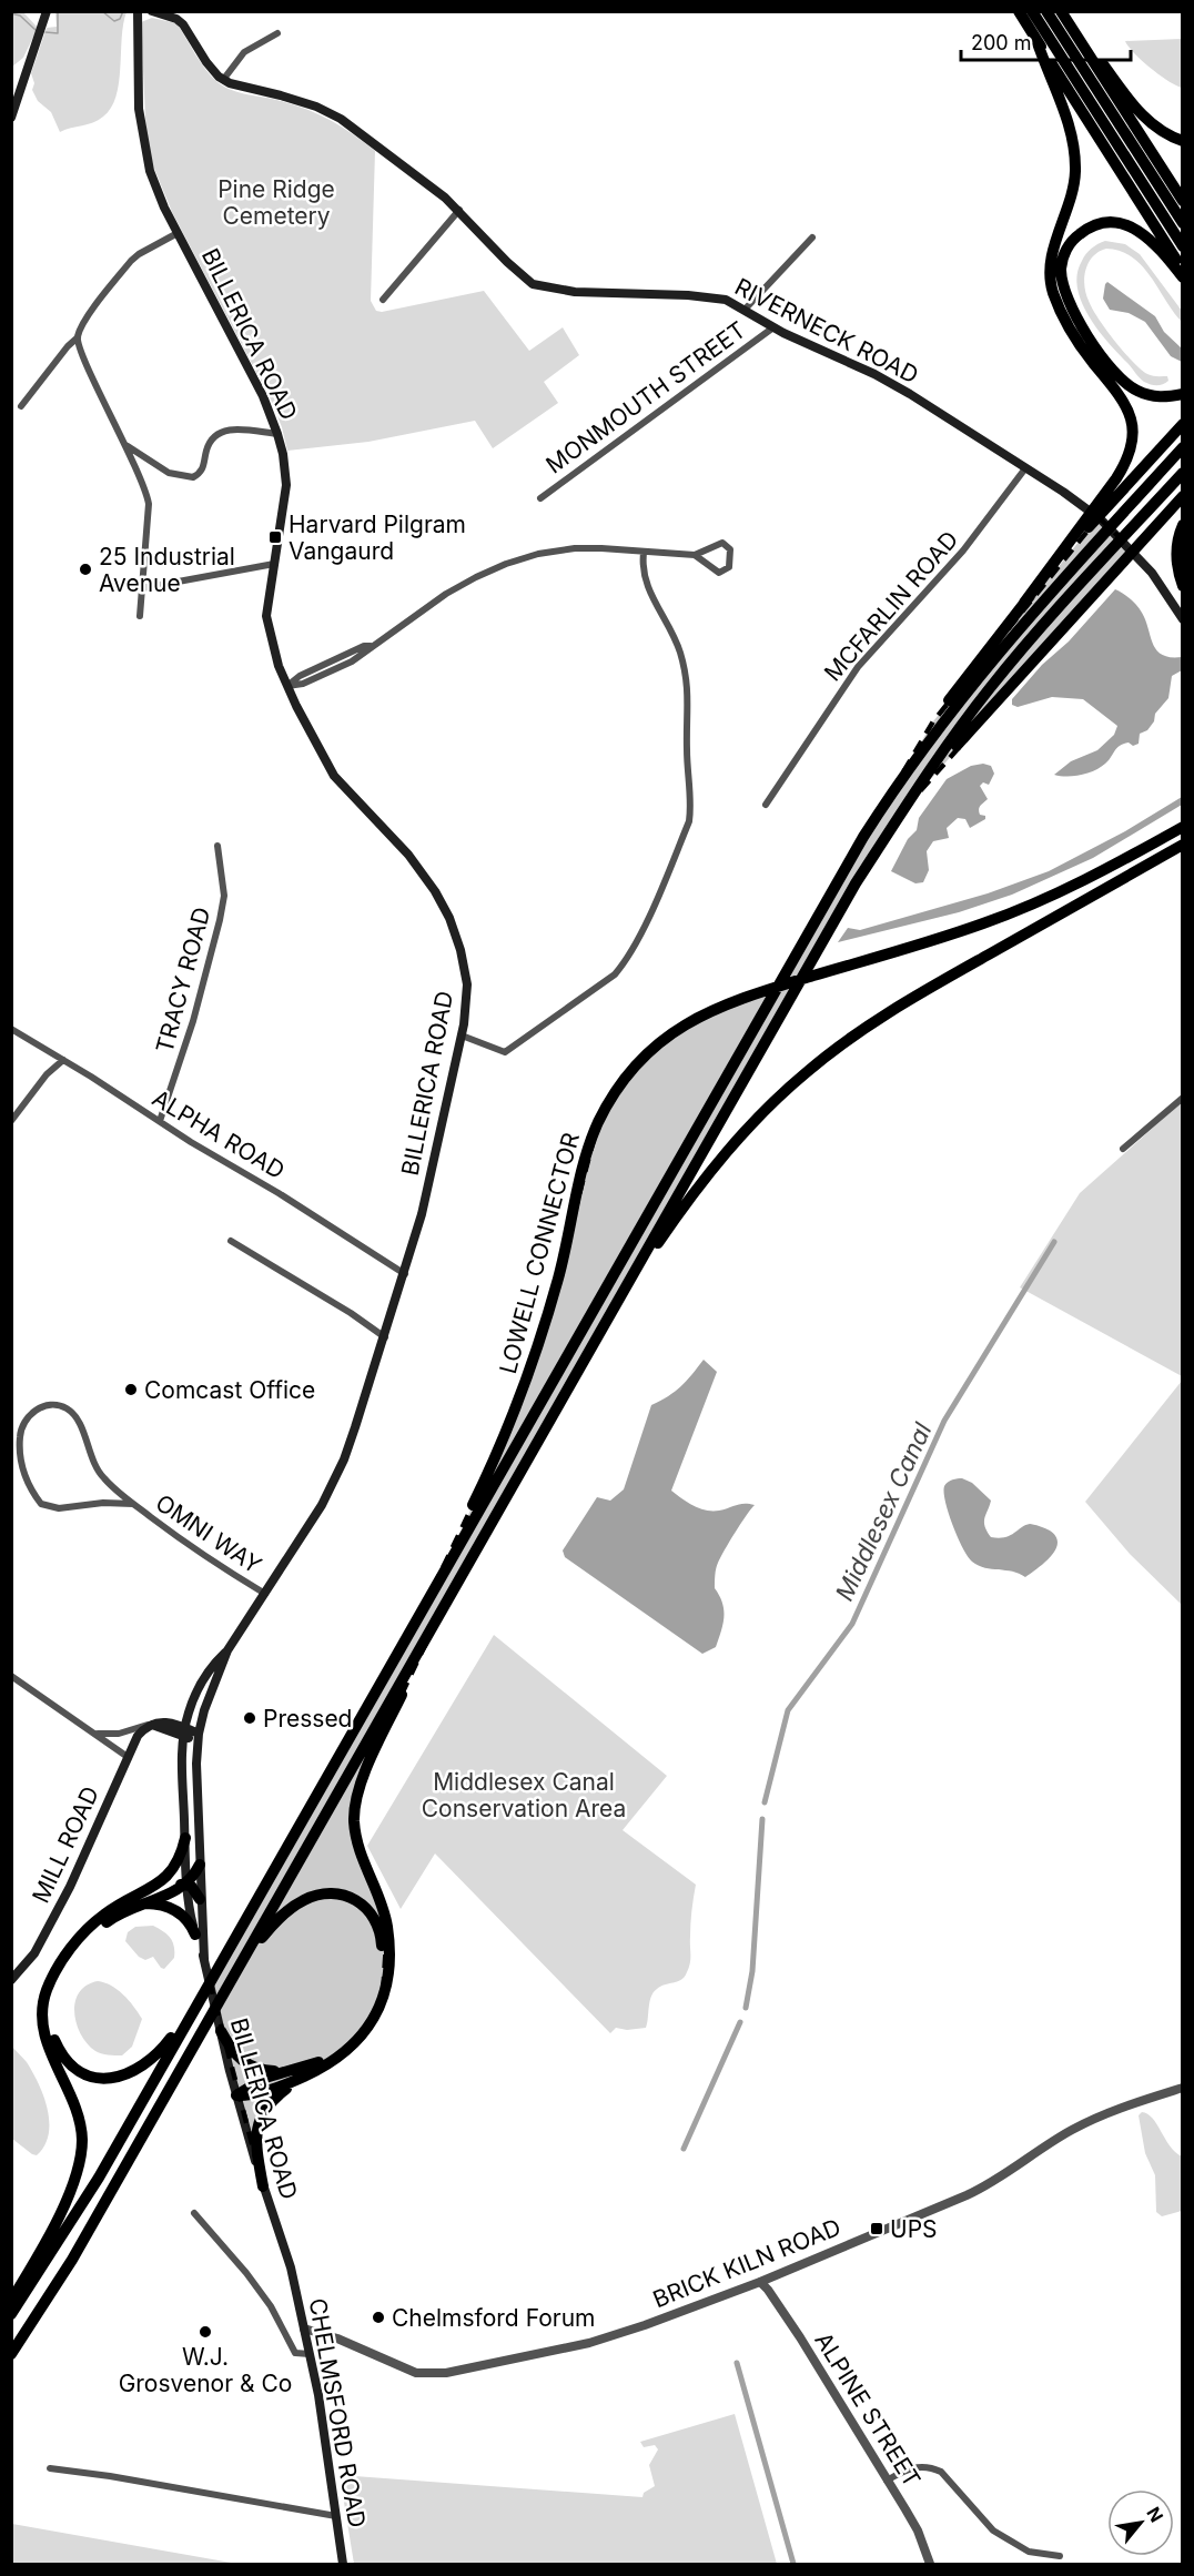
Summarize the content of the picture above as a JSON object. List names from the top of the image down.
{
  "streets": {
    "highway": ["LOWELL CONNECTOR"],
    "main road": [
      "RIVERNECK ROAD",
      "BILLERICA ROAD",
      "MILL ROAD",
      "CHELMSFORD ROAD"
    ],
    "street": [
      "MONMOUTH STREET",
      "MCFARLIN ROAD",
      "TRACY ROAD",
      "ALPHA ROAD",
      "OMNI WAY",
      "BRICK KILN ROAD",
      "ALPINE STREET"
    ]
  },
  "crossings": [
    ["RIVERNECK ROAD", "MONMOUTH STREET"],
    ["RIVERNECK ROAD", "MCFARLIN ROAD"],
    ["BILLERICA ROAD", "ALPHA ROAD"],
    ["BILLERICA ROAD", "OMNI WAY"],
    ["BILLERICA ROAD", "CHELMSFORD ROAD"],
    ["TRACY ROAD", "ALPHA ROAD"],
    ["BRICK KILN ROAD", "ALPINE STREET"],
    ["BRICK KILN ROAD", "CHELMSFORD ROAD"]
  ],
  "water": ["Middlesex Canal"],
  "parks": ["Pine Ridge Cemetery", "Middlesex Canal Conservation Area"],
  "places": {
    "transit": ["Harvard Pilgram Vangaurd", "UPS"],
    "other": [
      "25 Industrial Avenue",
      "Comcast Office",
      "Pressed",
      "Chelmsford Forum",
      "W.J. Grosvenor & Co"
    ]
  },
  "scale_bar": "200 m",
  "north": "top right"
}
